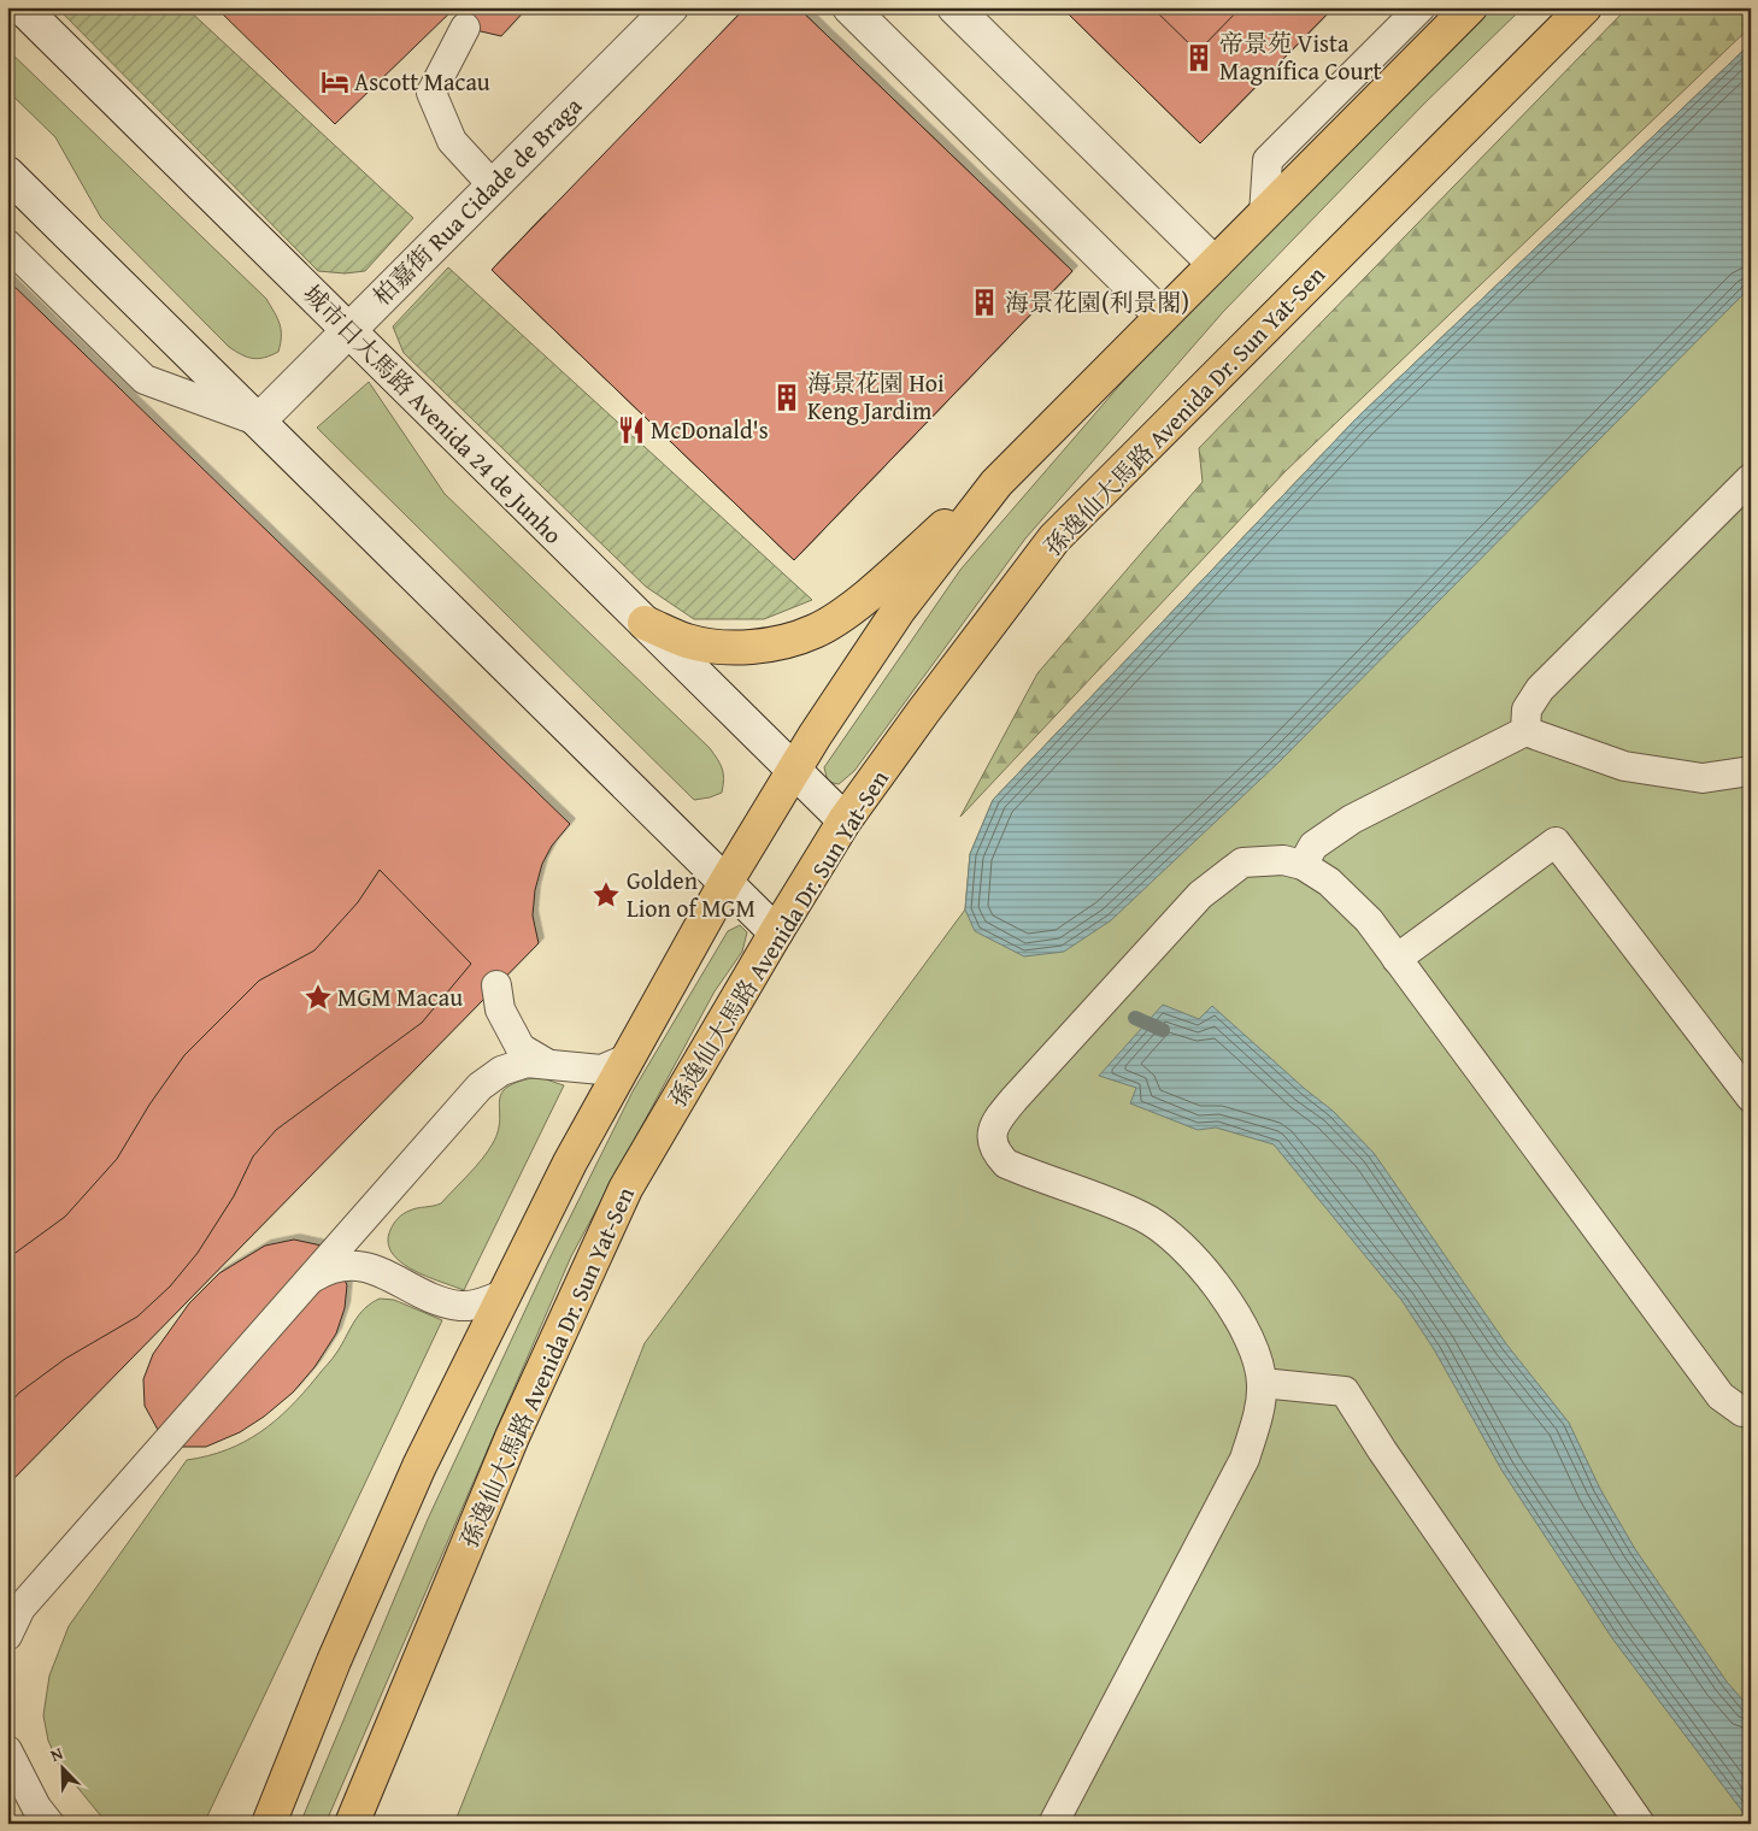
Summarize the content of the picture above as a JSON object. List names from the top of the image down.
{
  "streets": {
    "main road": ["柏嘉街 Rua Cidade de Braga", "孫逸仙大馬路 Avenida Dr. Sun Yat-Sen", "城市日大馬路 Avenida 24 de Junho"]
  },
  "crossings": [
    ["柏嘉街 Rua Cidade de Braga", "城市日大馬路 Avenida 24 de Junho"],
    ["孫逸仙大馬路 Avenida Dr. Sun Yat-Sen", "城市日大馬路 Avenida 24 de Junho"]
  ],
  "places": {
    "building": ["帝景苑 Vista Magnífica Court", "海景花園(利景閣)", "海景花園 Hoi Keng Jardim"],
    "hotel": ["Ascott Macau"],
    "restaurant": ["McDonald's"],
    "place": ["Golden Lion of MGM", "MGM Macau"]
  },
  "north": "top left"
}
